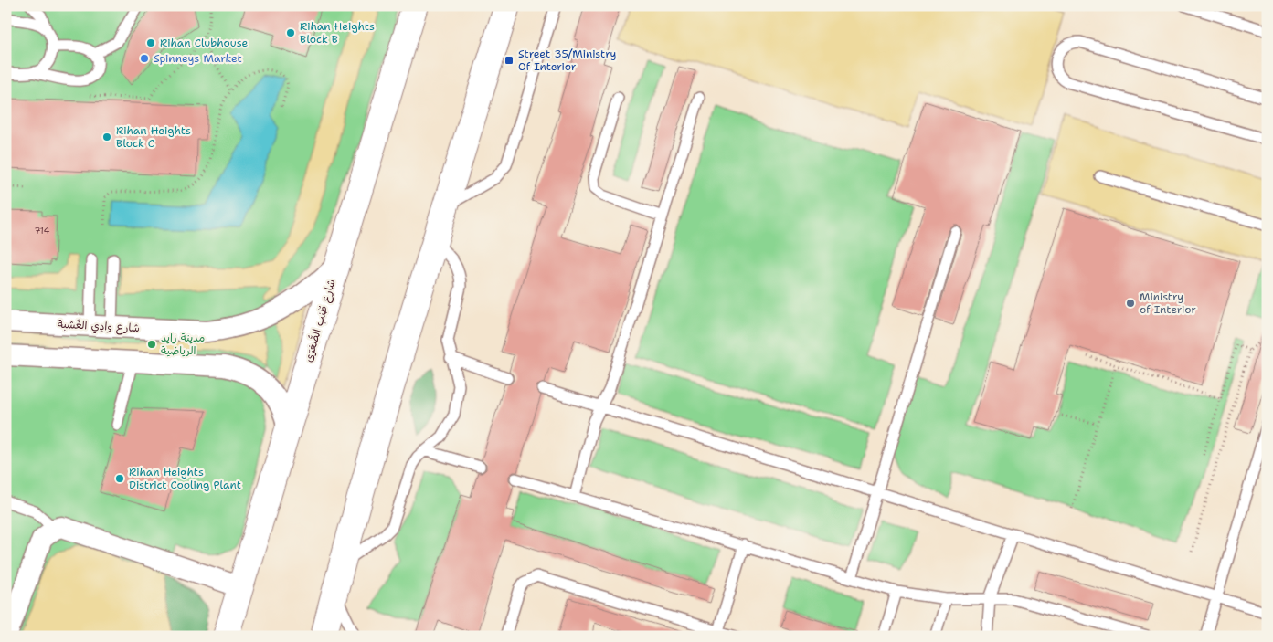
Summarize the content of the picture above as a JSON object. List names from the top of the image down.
{
  "streets": {
    "street": ["شارع طُنب الصُّغرَى", "شارع وادِي الغَشبة"]
  },
  "crossings": [
    ["شارع طُنب الصُّغرَى", "شارع وادِي الغَشبة"]
  ],
  "places": {
    "other": [
      "Rihan Heights Block B",
      "Rihan Clubhouse",
      "Spinneys Market",
      "Rihan Heights Block C",
      "Ministry of Interior",
      "مدينة زايد الرياضية",
      "Rihan Heights District Cooling Plant"
    ],
    "transit": ["Street 35/Ministry Of Interior"]
  },
  "house_numbers": ["714"]
}
